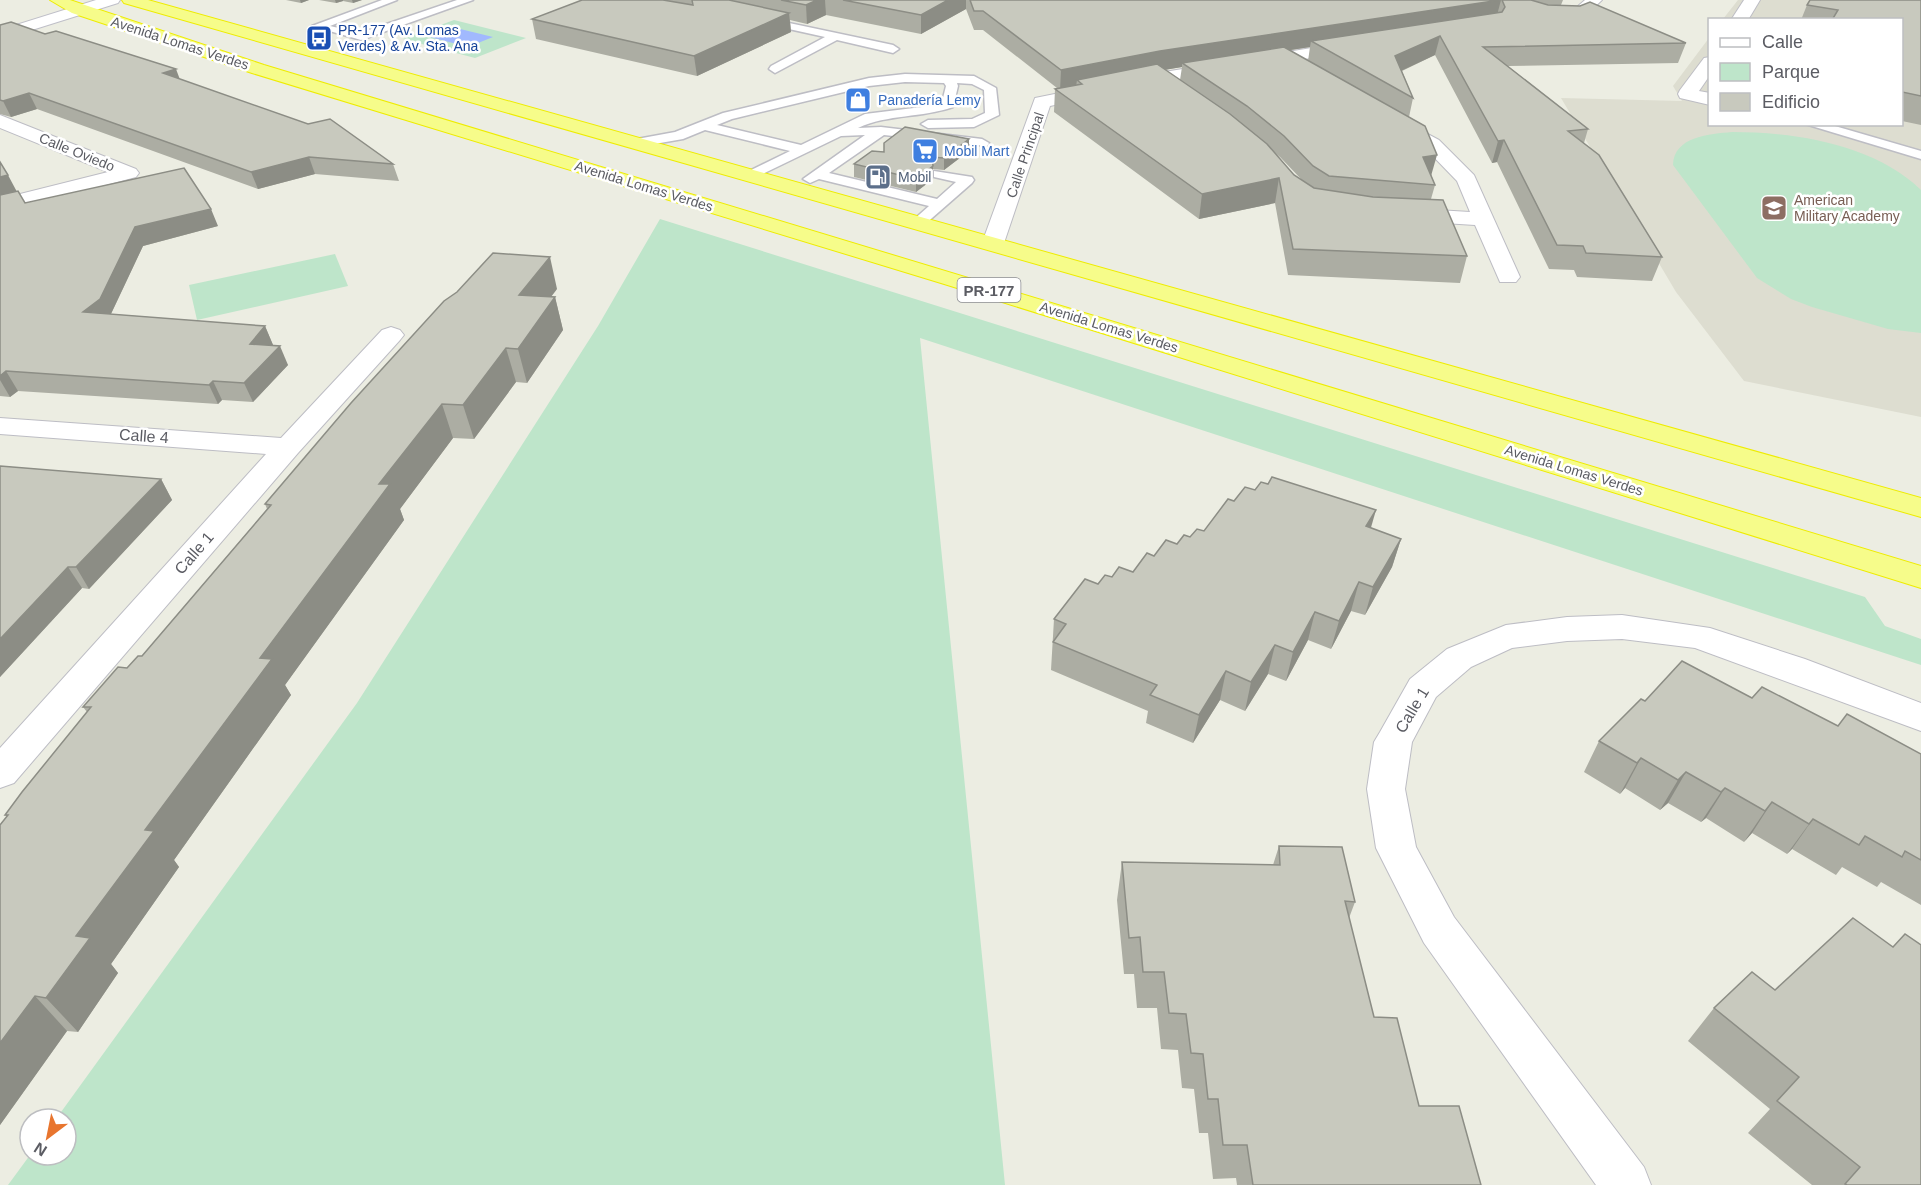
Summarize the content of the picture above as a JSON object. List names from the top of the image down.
{
  "streets": {
    "highway": ["Avenida Lomas Verdes", "PR-177"],
    "street": [
      "Calle Oviedo",
      "Calle Principal",
      "Calle 4",
      "Calle 1"
    ]
  },
  "crossings": [
    ["Avenida Lomas Verdes", "Calle Principal"],
    ["Calle 4", "Calle 1"]
  ],
  "places": {
    "bus stop": ["PR-177 (Av. Lomas Verdes) & Av. Sta. Ana"],
    "shop": ["Panadería Lemy"],
    "supermarket": ["Mobil Mart"],
    "fuel station": ["Mobil"],
    "school or university": ["American Military Academy"]
  },
  "legend": ["Calle", "Parque", "Edificio"],
  "north": "bottom left"
}
